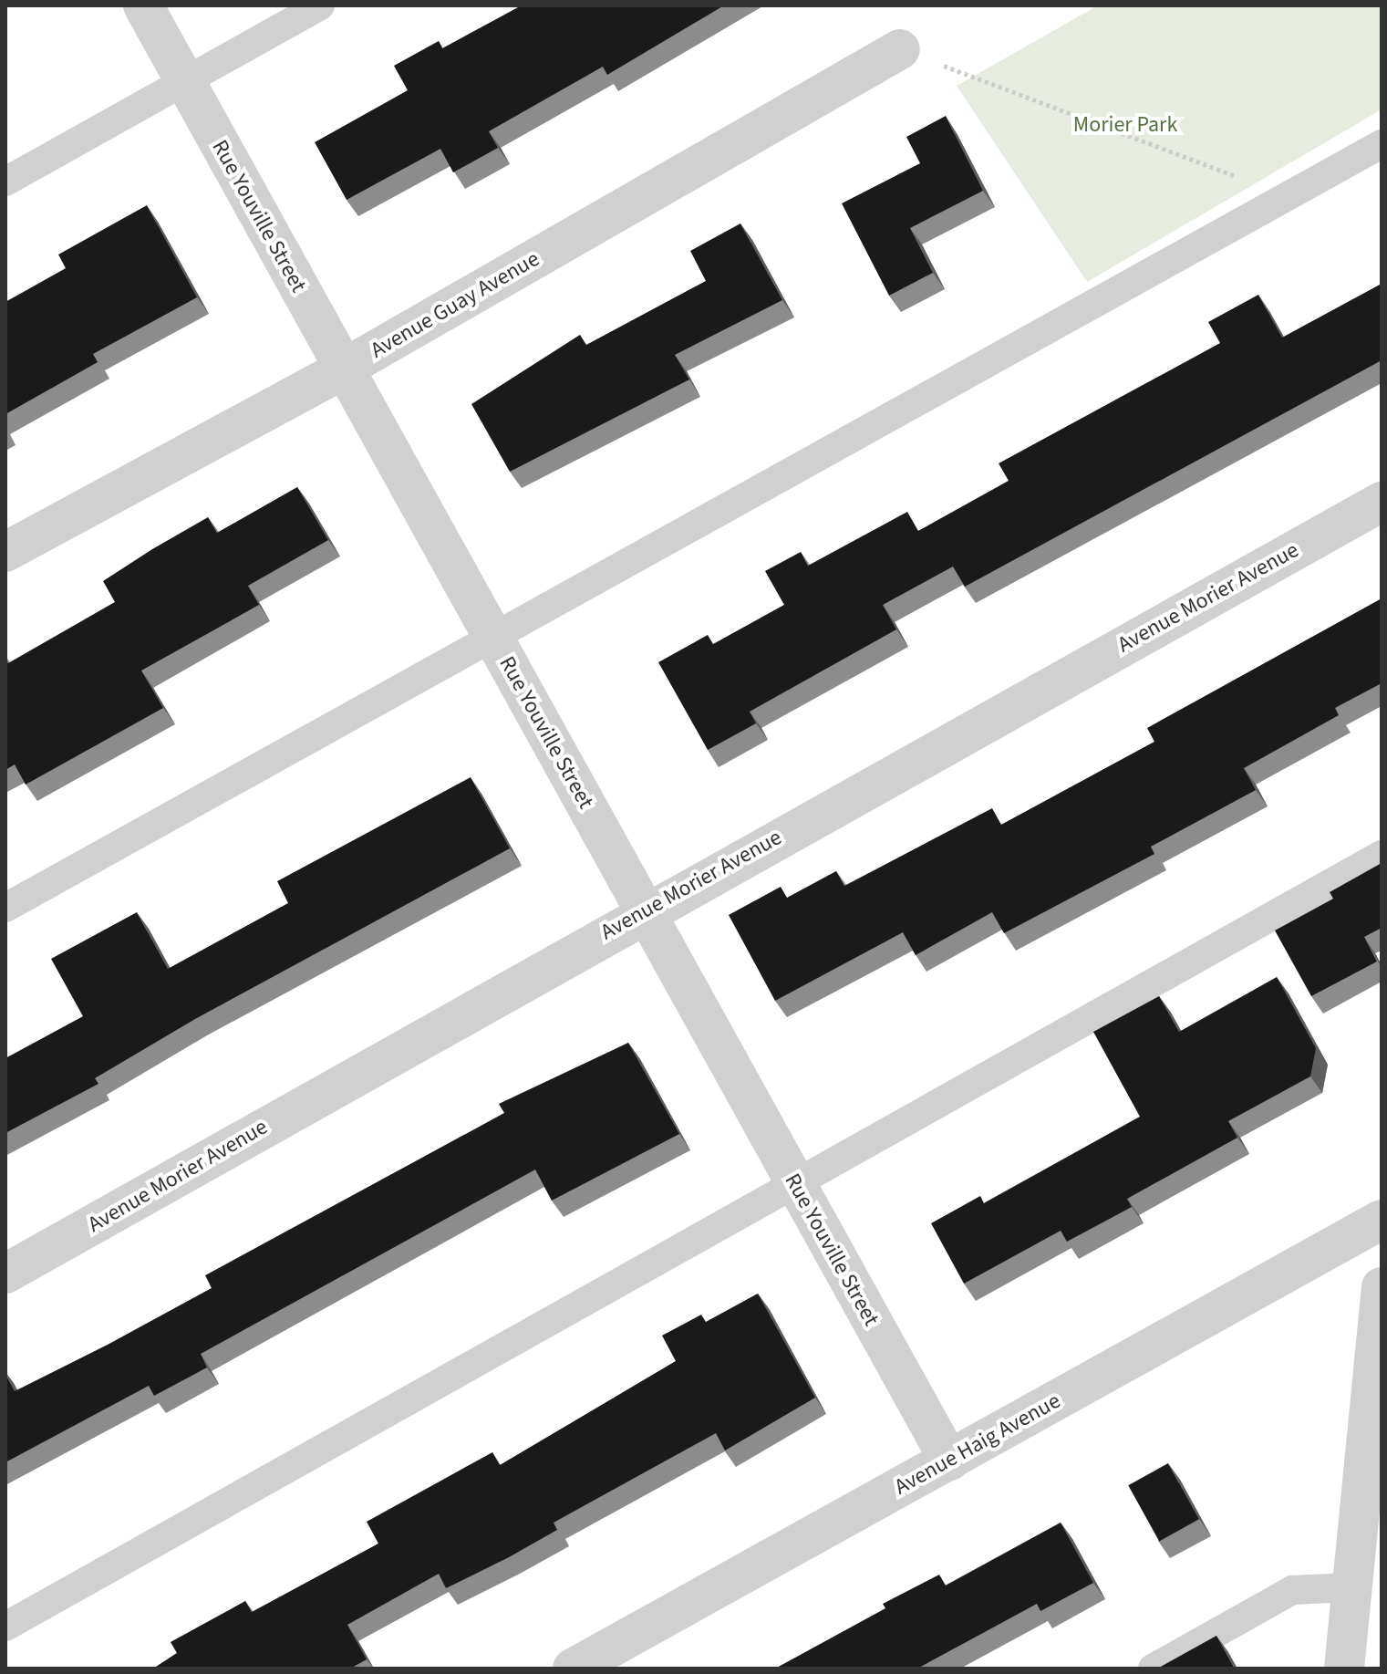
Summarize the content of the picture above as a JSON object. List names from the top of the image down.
{
  "streets": {
    "street": [
      "Rue Youville Street",
      "Avenue Guay Avenue",
      "Avenue Morier Avenue",
      "Avenue Haig Avenue"
    ]
  },
  "crossings": [
    ["Rue Youville Street", "Avenue Guay Avenue"],
    ["Rue Youville Street", "Avenue Morier Avenue"],
    ["Rue Youville Street", "Avenue Haig Avenue"]
  ],
  "parks": ["Morier Park"]
}
